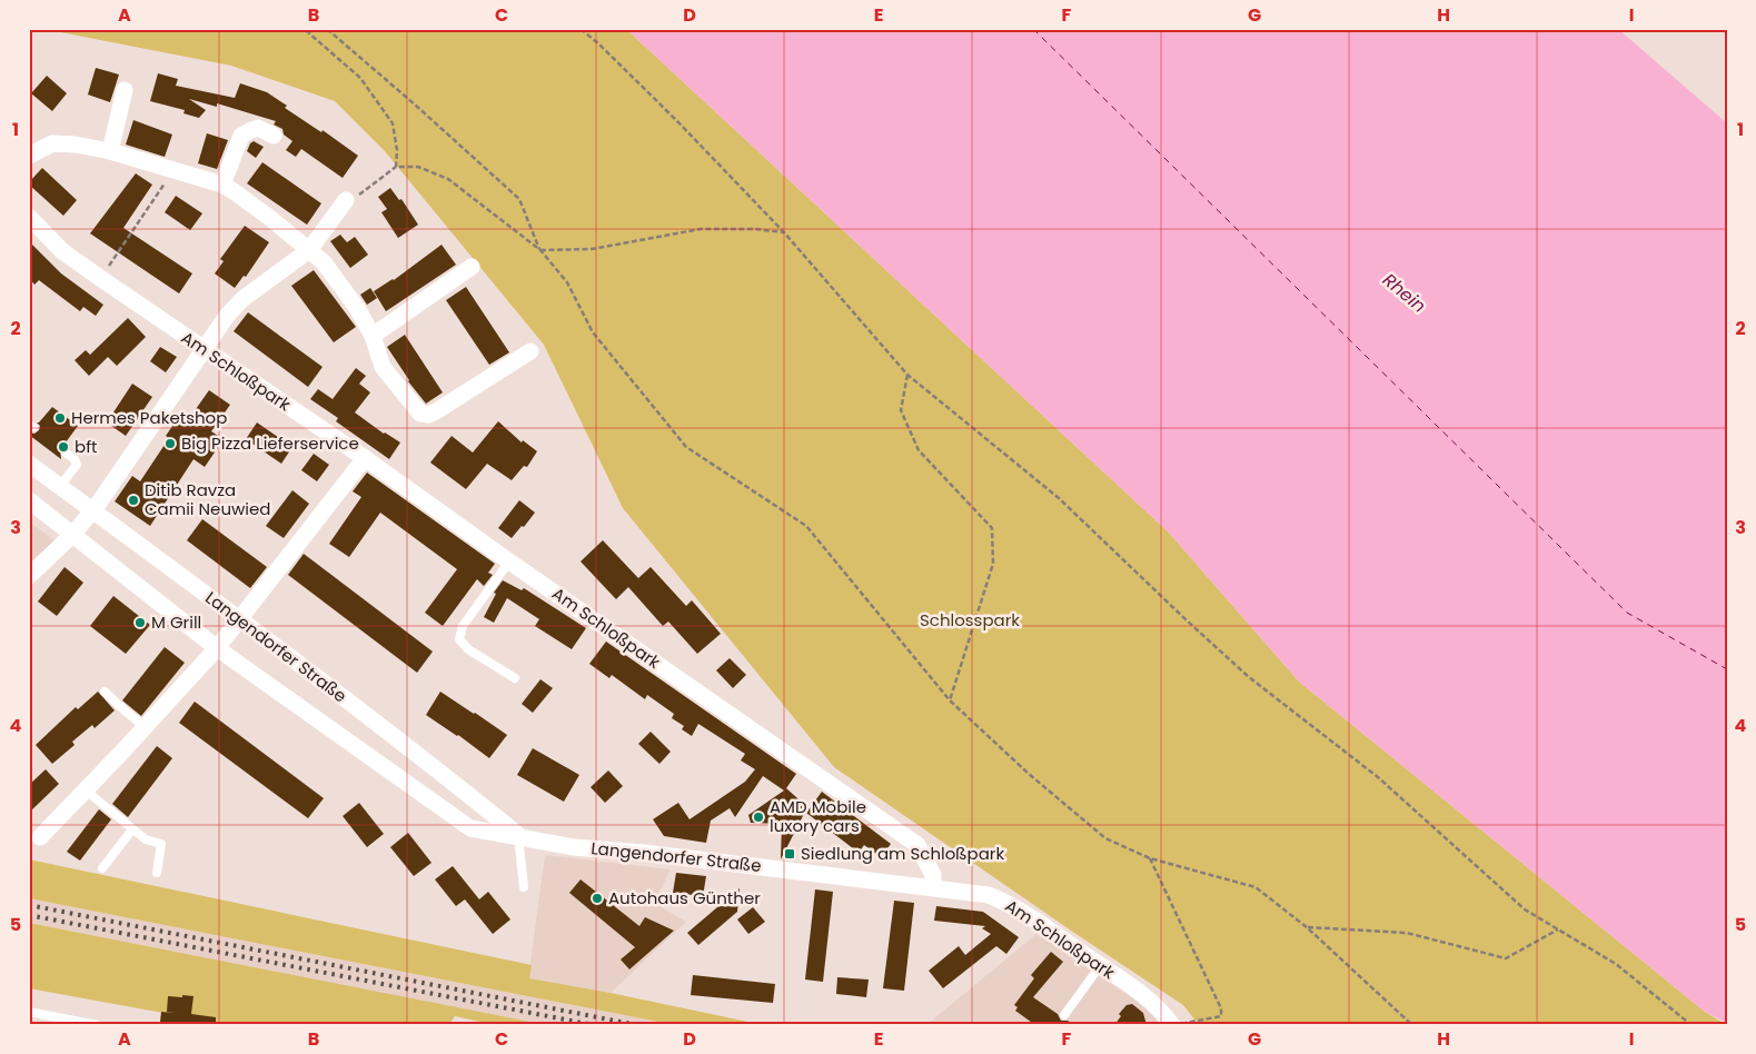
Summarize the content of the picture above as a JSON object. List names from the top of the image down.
{
  "streets": {
    "street": ["Am Schloßpark", "Langendorfer Straße"]
  },
  "crossings": [
    ["Am Schloßpark", "Langendorfer Straße"]
  ],
  "water": ["Rhein"],
  "parks": ["Schlosspark"],
  "places": {
    "other": [
      "Hermes Paketshop",
      "Big Pizza Lieferservice",
      "bft",
      "Ditib Ravza Camii Neuwied",
      "M Grill",
      "AMD Mobile luxory cars",
      "Autohaus Günther"
    ],
    "transit": ["Siedlung am Schloßpark"]
  },
  "grid": {
    "columns": [
      "A",
      "B",
      "C",
      "D",
      "E",
      "F",
      "G",
      "H",
      "I"
    ],
    "rows": [
      "1",
      "2",
      "3",
      "4",
      "5"
    ]
  }
}
